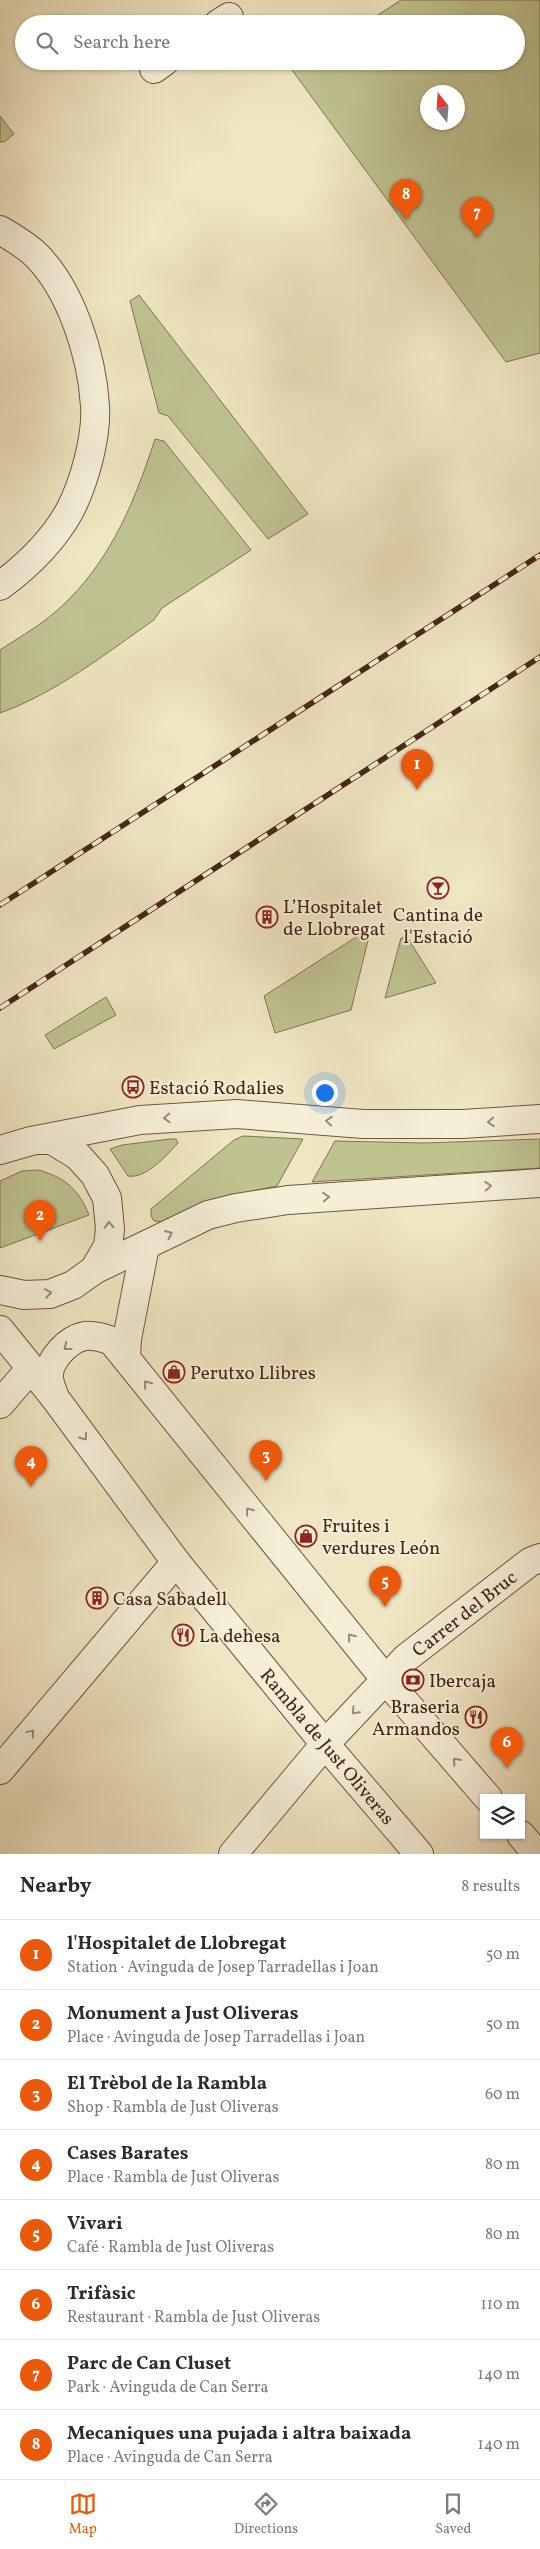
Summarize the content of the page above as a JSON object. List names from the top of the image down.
{
  "streets": {
    "street": ["Carrer del Bruc", "Rambla de Just Oliveras"]
  },
  "crossings": [
    ["Carrer del Bruc", "Rambla de Just Oliveras"]
  ],
  "places": {
    "bar": ["Cantina de l'Estació"],
    "building": ["L’Hospitalet de Llobregat", "Casa Sabadell"],
    "bus stop": ["Estació Rodalies"],
    "shop": ["Perutxo Llibres", "Fruites i verdures León"],
    "restaurant": ["La dehesa", "Braseria Armandos"],
    "bank": ["Ibercaja"]
  },
  "north": "top",
  "page": {
    "search": "Search here",
    "pins": [
      "8",
      "7",
      "1",
      "2",
      "3",
      "4",
      "5",
      "6"
    ],
    "heading": ["Nearby", "8 results"],
    "list": [
      {
        "mark": "1",
        "name": "l'Hospitalet de Llobregat",
        "note": "Station · Avinguda de Josep Tarradellas i Joan",
        "value": "50 m"
      },
      {
        "mark": "2",
        "name": "Monument a Just Oliveras",
        "note": "Place · Avinguda de Josep Tarradellas i Joan",
        "value": "50 m"
      },
      {
        "mark": "3",
        "name": "El Trèbol de la Rambla",
        "note": "Shop · Rambla de Just Oliveras",
        "value": "60 m"
      },
      {
        "mark": "4",
        "name": "Cases Barates",
        "note": "Place · Rambla de Just Oliveras",
        "value": "80 m"
      },
      {
        "mark": "5",
        "name": "Vivari",
        "note": "Café · Rambla de Just Oliveras",
        "value": "80 m"
      },
      {
        "mark": "6",
        "name": "Trifàsic",
        "note": "Restaurant · Rambla de Just Oliveras",
        "value": "110 m"
      },
      {
        "mark": "7",
        "name": "Parc de Can Cluset",
        "note": "Park · Avinguda de Can Serra",
        "value": "140 m"
      },
      {
        "mark": "8",
        "name": "Mecaniques una pujada i altra baixada",
        "note": "Place · Avinguda de Can Serra",
        "value": "140 m"
      }
    ],
    "nav": ["Map", "Directions", "Saved"]
  }
}
